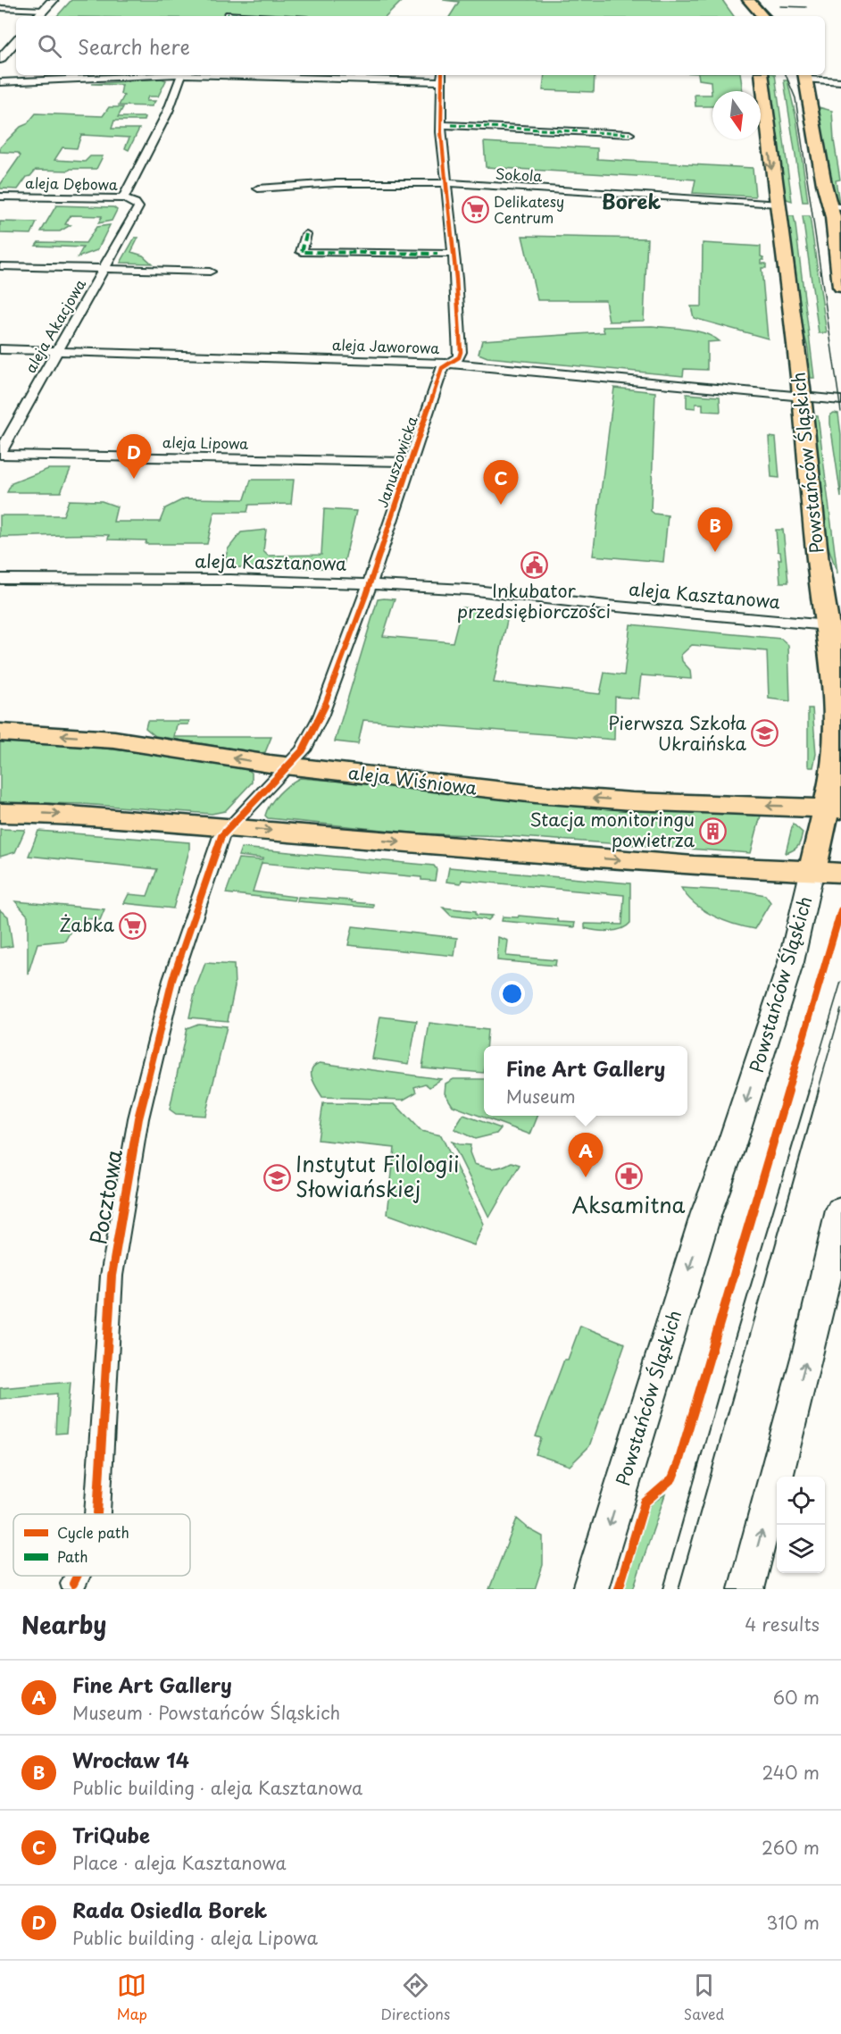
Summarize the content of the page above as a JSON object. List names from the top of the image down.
{
  "streets": {
    "main road": ["Powstańców Śląskich", "aleja Wiśniowa"],
    "street": [
      "Sokola",
      "aleja Dębowa",
      "aleja Akacjowa",
      "aleja Jaworowa",
      "aleja Lipowa",
      "Januszowicka",
      "aleja Kasztanowa",
      "Pocztowa"
    ]
  },
  "crossings": [
    ["Sokola", "Januszowicka"],
    ["Sokola", "Powstańców Śląskich"],
    ["aleja Dębowa", "aleja Akacjowa"],
    ["aleja Akacjowa", "aleja Jaworowa"],
    ["aleja Akacjowa", "aleja Lipowa"],
    ["aleja Jaworowa", "Januszowicka"],
    ["aleja Jaworowa", "Powstańców Śląskich"],
    ["aleja Lipowa", "Januszowicka"],
    ["Januszowicka", "aleja Kasztanowa"],
    ["Januszowicka", "aleja Wiśniowa"],
    ["Januszowicka", "Pocztowa"],
    ["Powstańców Śląskich", "aleja Kasztanowa"],
    ["Powstańców Śląskich", "aleja Wiśniowa"]
  ],
  "districts": ["Borek"],
  "places": {
    "supermarket": ["Delikatesy Centrum", "Żabka"],
    "public building": ["Inkubator przedsiębiorczości"],
    "school or university": ["Pierwsza Szkoła Ukraińska", "Instytut Filologii Słowiańskiej"],
    "building": ["Stacja monitoringu powietrza"],
    "pharmacy": ["Aksamitna"]
  },
  "legend": ["Cycle path", "Path"],
  "north": "bottom",
  "page": {
    "search": "Search here",
    "pins": [
      "D",
      "C",
      "B",
      "A"
    ],
    "popup": ["Fine Art Gallery", "Museum"],
    "heading": ["Nearby", "4 results"],
    "list": [
      {
        "mark": "A",
        "name": "Fine Art Gallery",
        "note": "Museum · Powstańców Śląskich",
        "value": "60 m"
      },
      {
        "mark": "B",
        "name": "Wrocław 14",
        "note": "Public building · aleja Kasztanowa",
        "value": "240 m"
      },
      {
        "mark": "C",
        "name": "TriQube",
        "note": "Place · aleja Kasztanowa",
        "value": "260 m"
      },
      {
        "mark": "D",
        "name": "Rada Osiedla Borek",
        "note": "Public building · aleja Lipowa",
        "value": "310 m"
      }
    ],
    "nav": ["Map", "Directions", "Saved"]
  }
}
